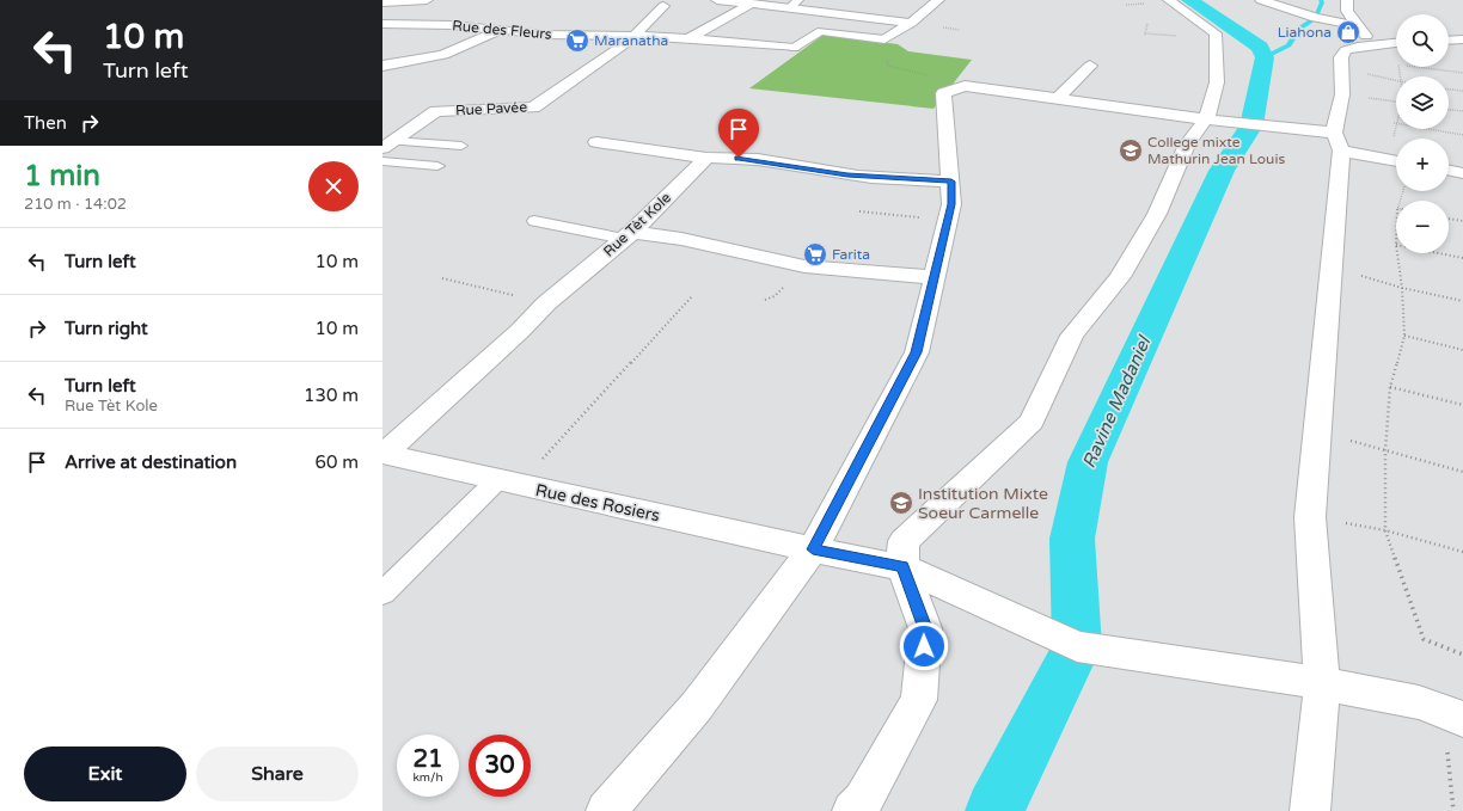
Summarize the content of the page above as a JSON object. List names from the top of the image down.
{
  "streets": {
    "street": [
      "Rue des Fleurs",
      "Rue Pavée",
      "Rue Tèt Kole",
      "Rue des Rosiers"
    ]
  },
  "crossings": [
    ["Rue des Fleurs", "Rue Pavée"],
    ["Rue Tèt Kole", "Rue des Rosiers"]
  ],
  "water": ["Ravine Madaniel"],
  "places": {
    "shop": ["Liahona"],
    "supermarket": ["Maranatha", "Farita"],
    "school or university": ["College mixte Mathurin Jean Louis", "Institution Mixte Soeur Carmelle"]
  },
  "page": {
    "turn": ["10 m", "Turn left"],
    "map_buttons": ["+", "−"],
    "then": "Then",
    "heading": ["1 min", "210 m · 14:02"],
    "list": [
      {
        "name": "Turn left",
        "value": "10 m"
      },
      {
        "name": "Turn right",
        "value": "10 m"
      },
      {
        "name": "Turn left",
        "note": "Rue Tèt Kole",
        "value": "130 m"
      },
      {
        "name": "Arrive at destination",
        "value": "60 m"
      }
    ],
    "speed": "21 km/h",
    "limit": "30",
    "buttons": ["Exit", "Share"]
  }
}
